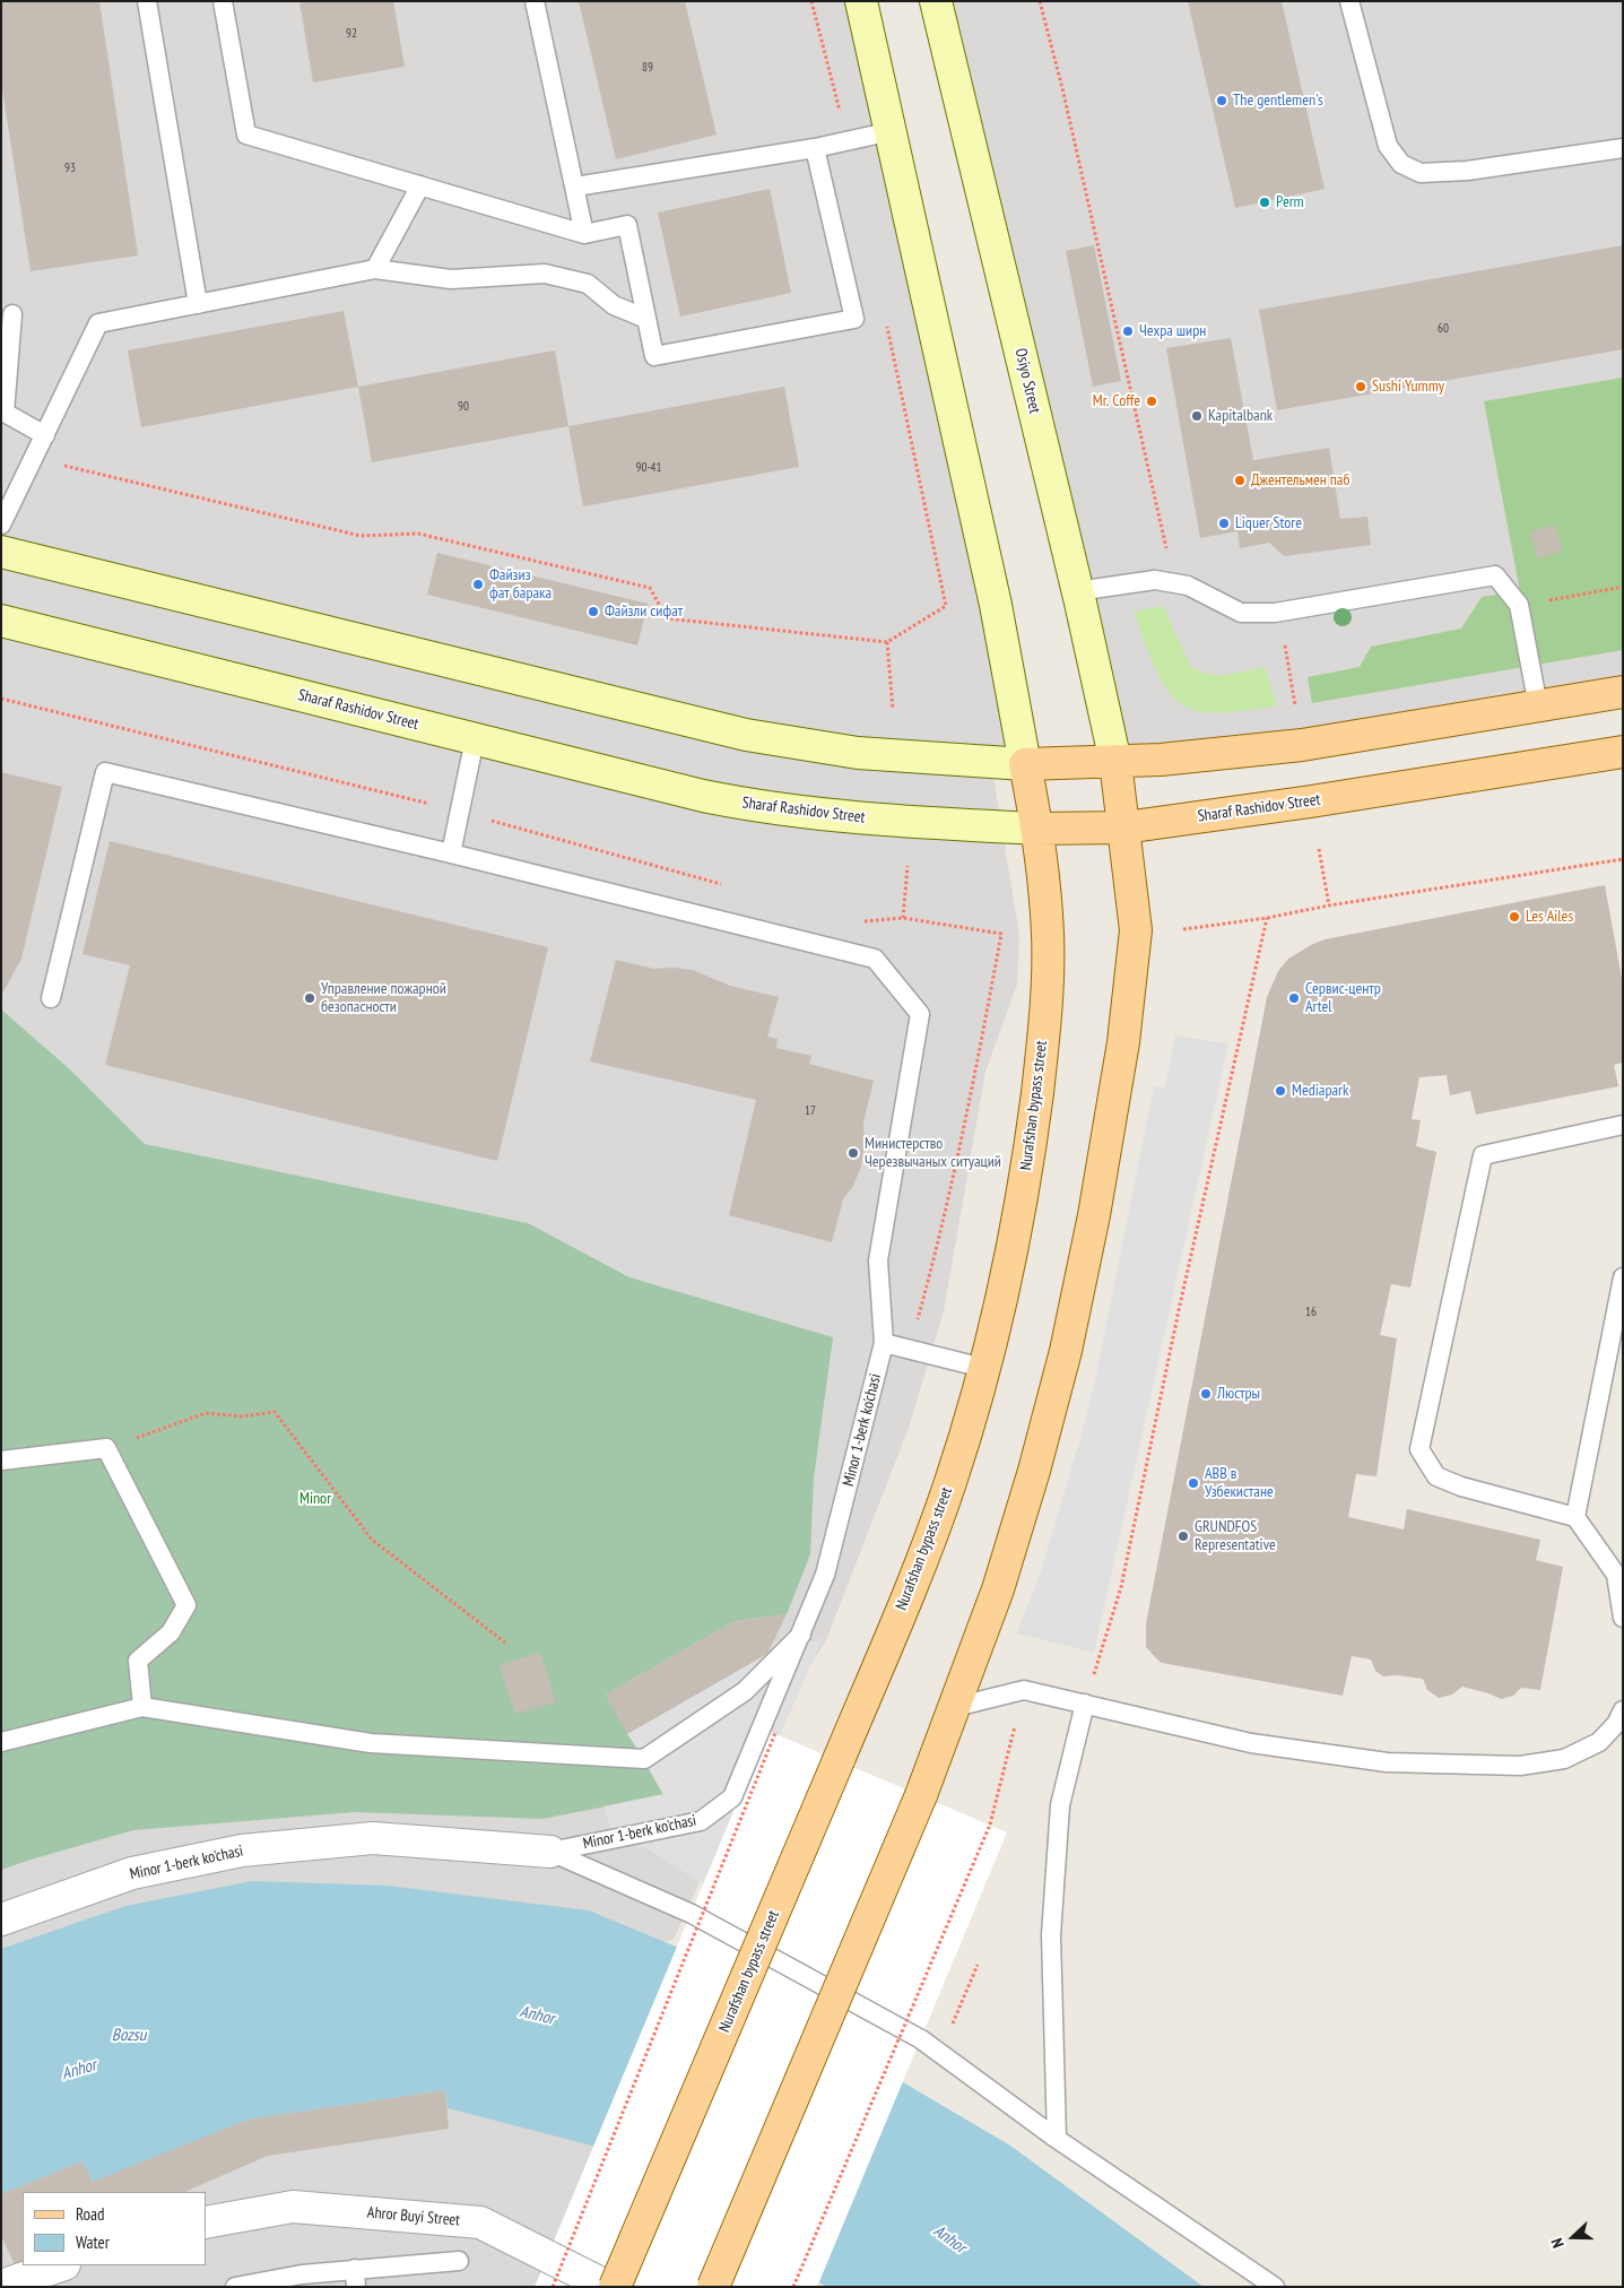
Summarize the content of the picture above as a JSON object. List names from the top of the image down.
{
  "streets": {
    "main road": ["Osiyo Street", "Sharaf Rashidov Street", "Nurafshan bypass street"],
    "street": ["Minor 1-berk ko'chasi", "Ahror Buyi Street"]
  },
  "crossings": [
    ["Sharaf Rashidov Street", "Nurafshan bypass street"]
  ],
  "water": ["Anhor", "Bozsu"],
  "parks": ["Minor"],
  "places": [
    "The gentlemen's",
    "Perm",
    "Чехра ширн",
    "Sushi Yummy",
    "Mr. Coffe",
    "Kapitalbank",
    "Джентельмен паб",
    "Liquer Store",
    "Файзиз фат барака",
    "Файзли сифат",
    "Les Ailes",
    "Управление пожарной безопасности",
    "Сервис-центр Artel",
    "Mediapark",
    "Министерство Черезвычаных ситуаций",
    "Люстры",
    "ABB в Узбекистане",
    "GRUNDFOS Representative"
  ],
  "house_numbers": [
    "92",
    "89",
    "93",
    "60",
    "90",
    "90-41",
    "17",
    "16"
  ],
  "legend": ["Road", "Water"],
  "north": "left"
}
